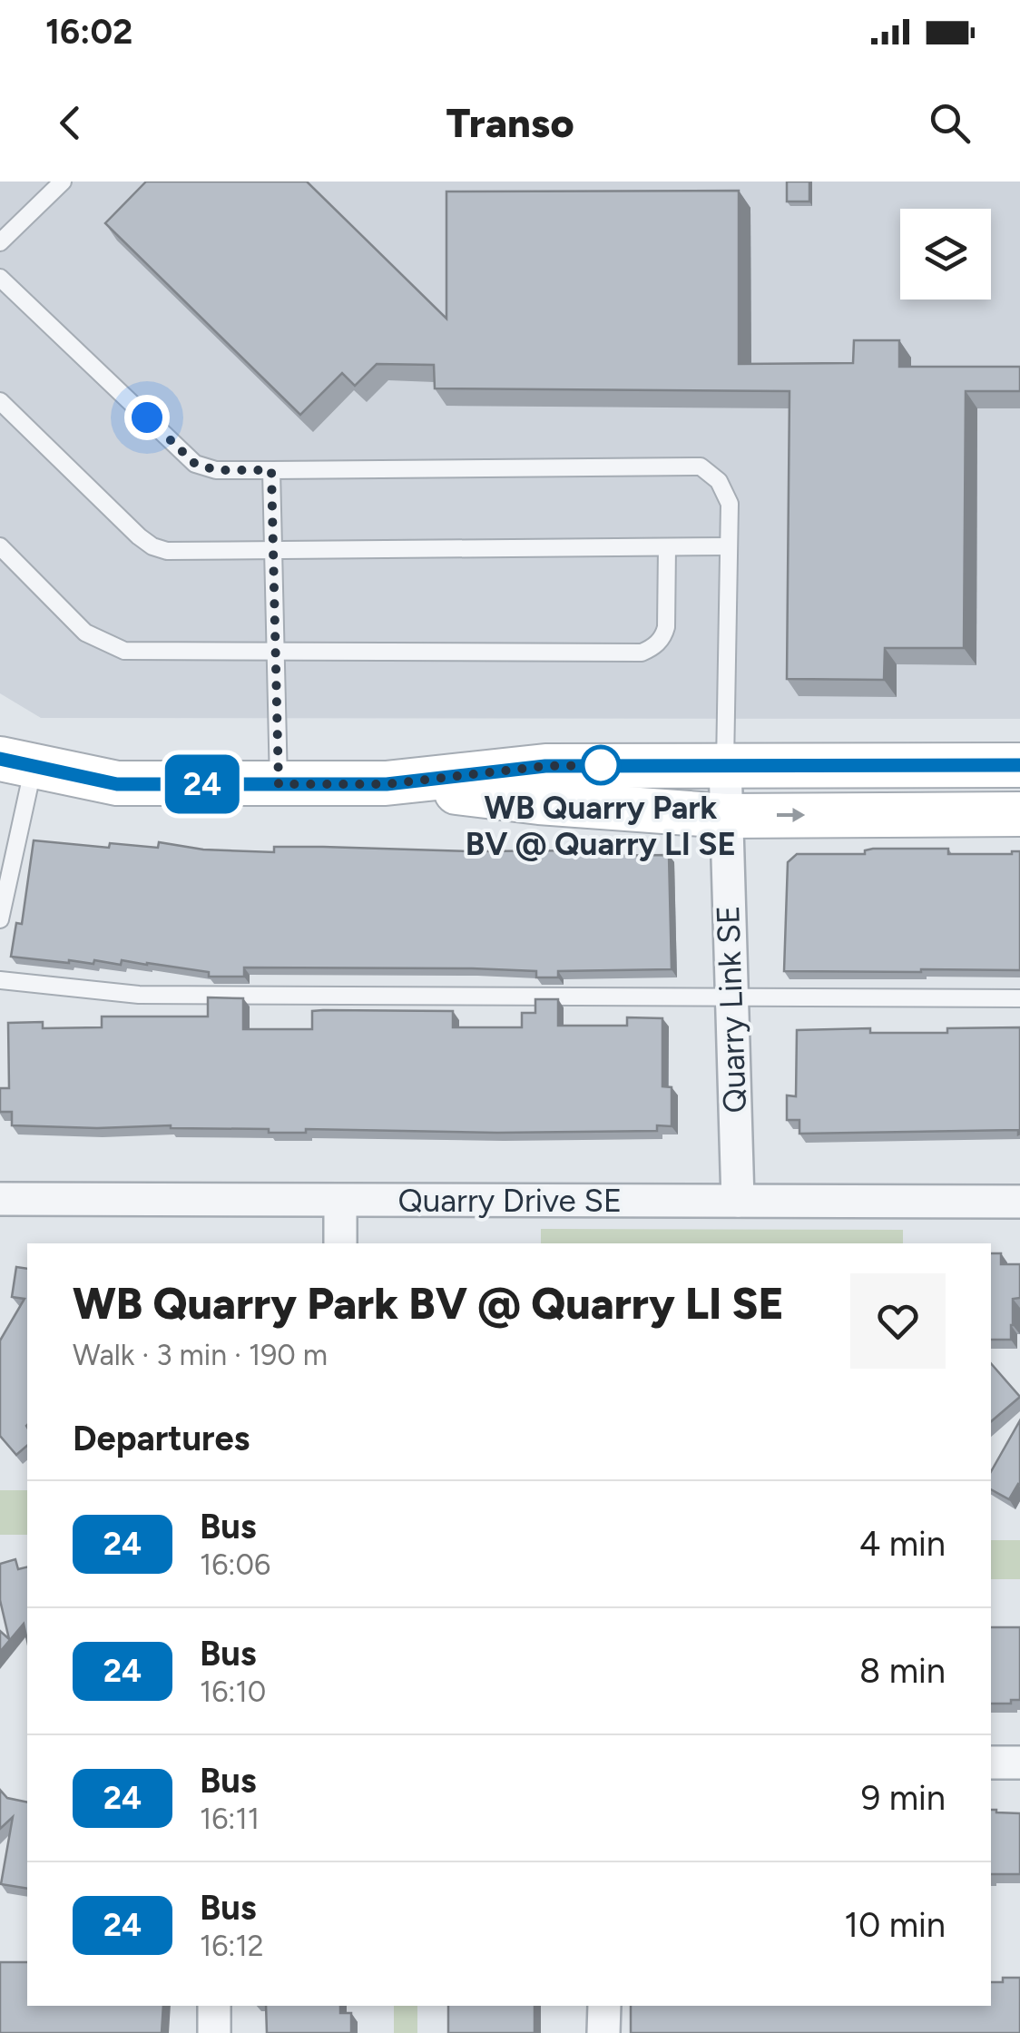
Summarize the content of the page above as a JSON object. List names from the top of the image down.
{
  "streets": {
    "street": ["Quarry Link SE", "Quarry Drive SE"]
  },
  "crossings": [
    ["Quarry Link SE", "Quarry Drive SE"]
  ],
  "places": ["WB Quarry Park BV @ Quarry LI SE"],
  "lines": ["bus line 24"],
  "page": {
    "status": "16:02",
    "header": "Transo",
    "on_map": "24",
    "heading": [
      ["WB Quarry Park BV @ Quarry LI SE", "Walk · 3 min · 190 m"],
      "Departures"
    ],
    "list": [
      {
        "mark": "24",
        "name": "Bus",
        "note": "16:06",
        "value": "4 min"
      },
      {
        "mark": "24",
        "name": "Bus",
        "note": "16:10",
        "value": "8 min"
      },
      {
        "mark": "24",
        "name": "Bus",
        "note": "16:11",
        "value": "9 min"
      },
      {
        "mark": "24",
        "name": "Bus",
        "note": "16:12",
        "value": "10 min"
      }
    ]
  }
}
